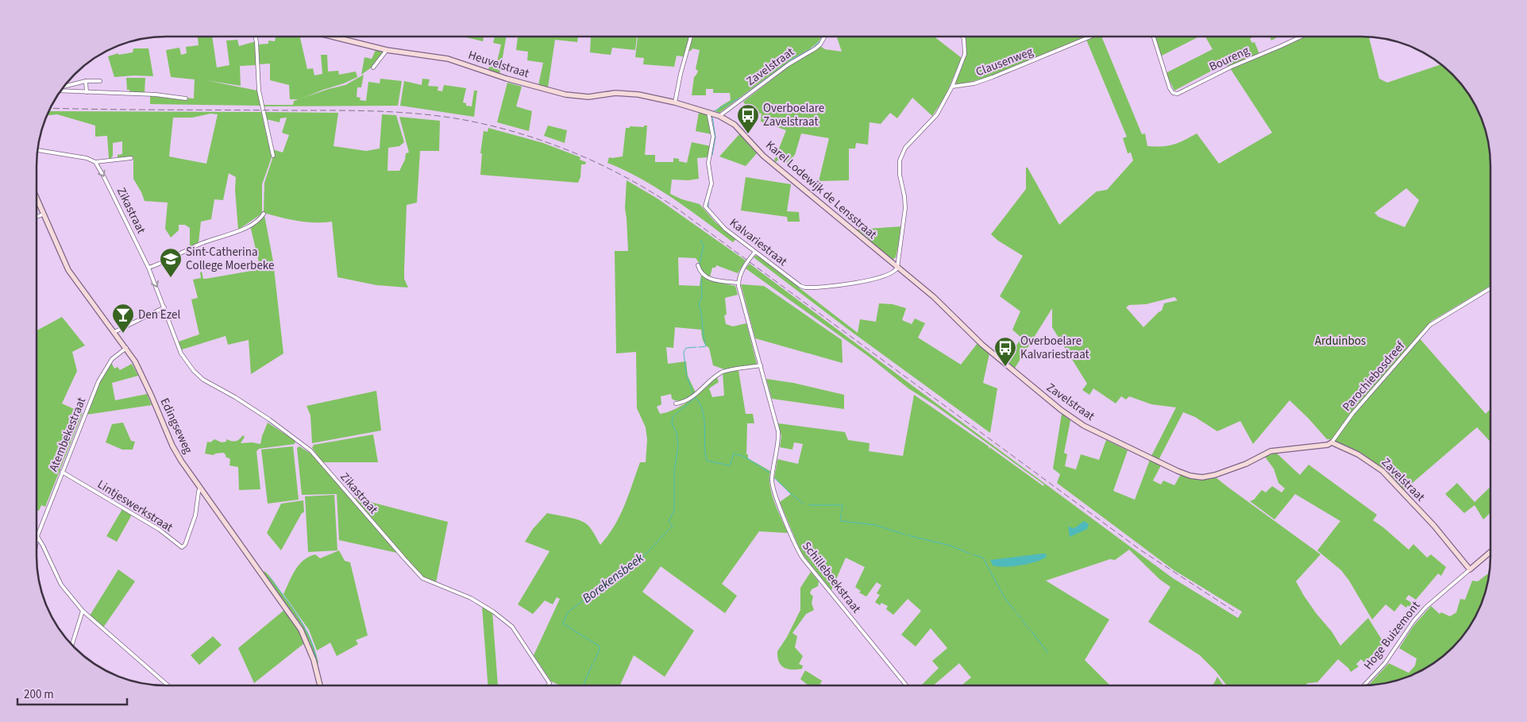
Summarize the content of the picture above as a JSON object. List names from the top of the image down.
{
  "streets": {
    "street": [
      "Boureng",
      "Clausenweg",
      "Heuvelstraat",
      "Zavelstraat",
      "Karel Lodewijk de Lensstraat",
      "Zikastraat",
      "Kalvariestraat",
      "Parochiebosdreef",
      "Edingseweg",
      "Atembekestraat",
      "Lintjeswerkstraat",
      "Schillebeekstraat",
      "Hoge Buizemont"
    ]
  },
  "crossings": [
    ["Heuvelstraat", "Karel Lodewijk de Lensstraat"],
    ["Heuvelstraat", "Kalvariestraat"],
    ["Zavelstraat", "Karel Lodewijk de Lensstraat"],
    ["Zavelstraat", "Kalvariestraat"],
    ["Zavelstraat", "Parochiebosdreef"],
    ["Zavelstraat", "Hoge Buizemont"],
    ["Karel Lodewijk de Lensstraat", "Kalvariestraat"],
    ["Edingseweg", "Atembekestraat"],
    ["Edingseweg", "Lintjeswerkstraat"],
    ["Atembekestraat", "Lintjeswerkstraat"]
  ],
  "water": ["Borekensbeek"],
  "parks": ["Arduinbos"],
  "places": {
    "bus stop": ["Overboelare Zavelstraat", "Overboelare Kalvariestraat"],
    "school or university": ["Sint-Catherina College Moerbeke"],
    "bar": ["Den Ezel"]
  },
  "scale_bar": "200 m"
}
